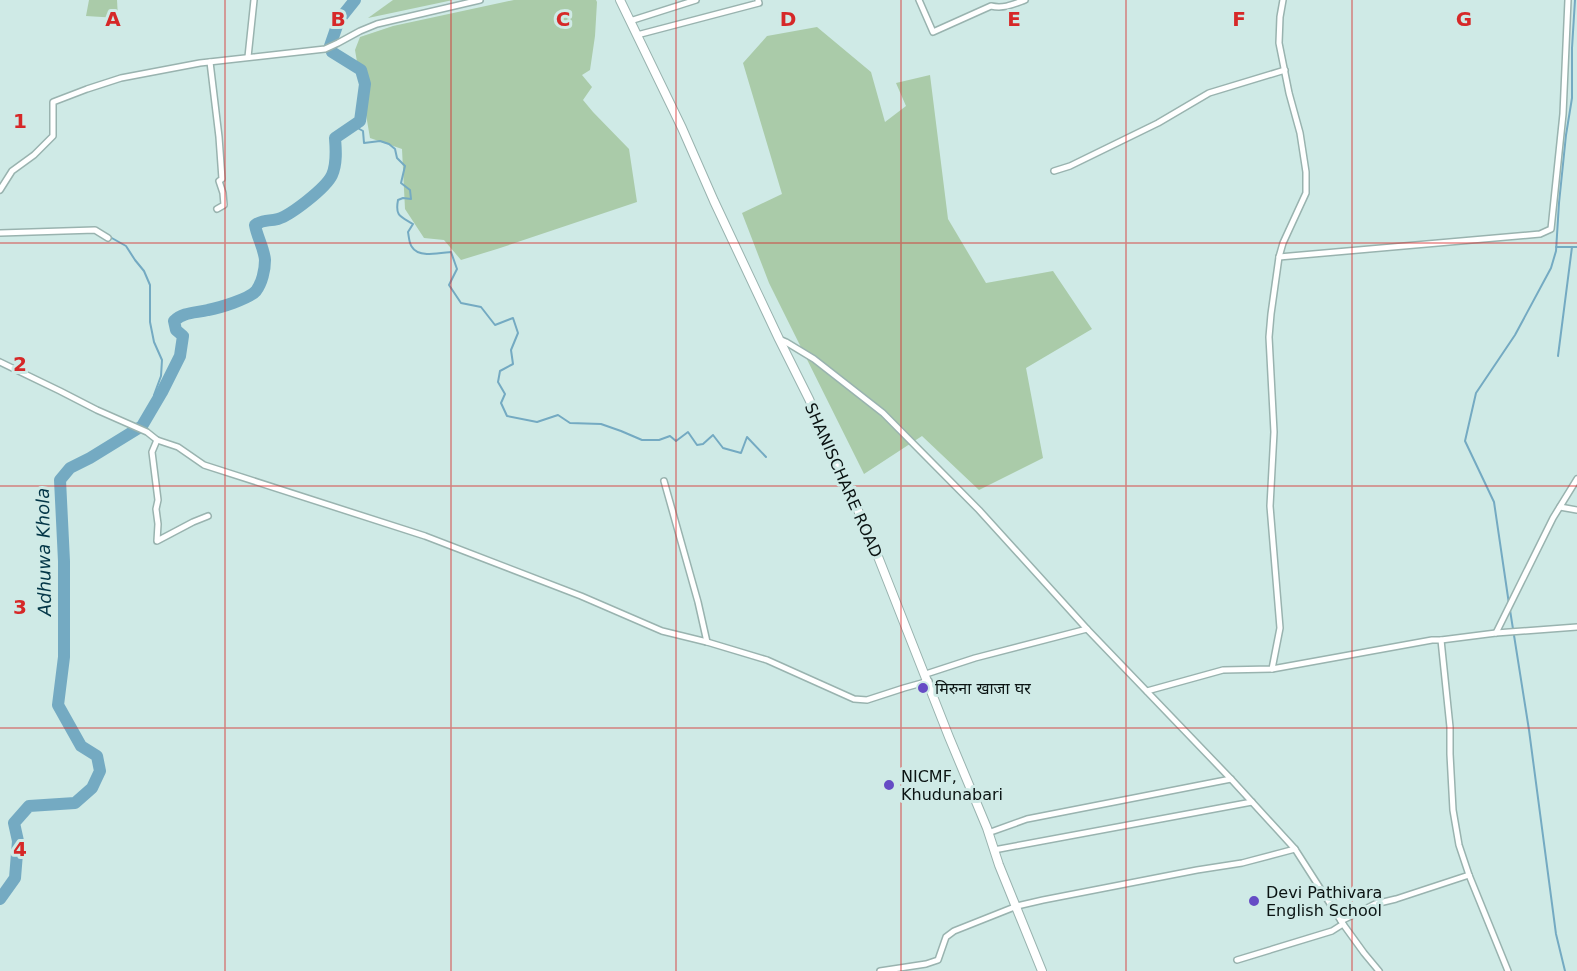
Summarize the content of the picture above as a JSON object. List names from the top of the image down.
{
  "streets": {
    "street": ["SHANISCHARE ROAD"]
  },
  "water": ["Adhuwa Khola"],
  "places": ["मिरुना खाजा घर", "NICMF, Khudunabari", "Devi Pathivara English School"],
  "grid": {
    "columns": [
      "A",
      "B",
      "C",
      "D",
      "E",
      "F",
      "G"
    ],
    "rows": [
      "1",
      "2",
      "3",
      "4"
    ]
  }
}
